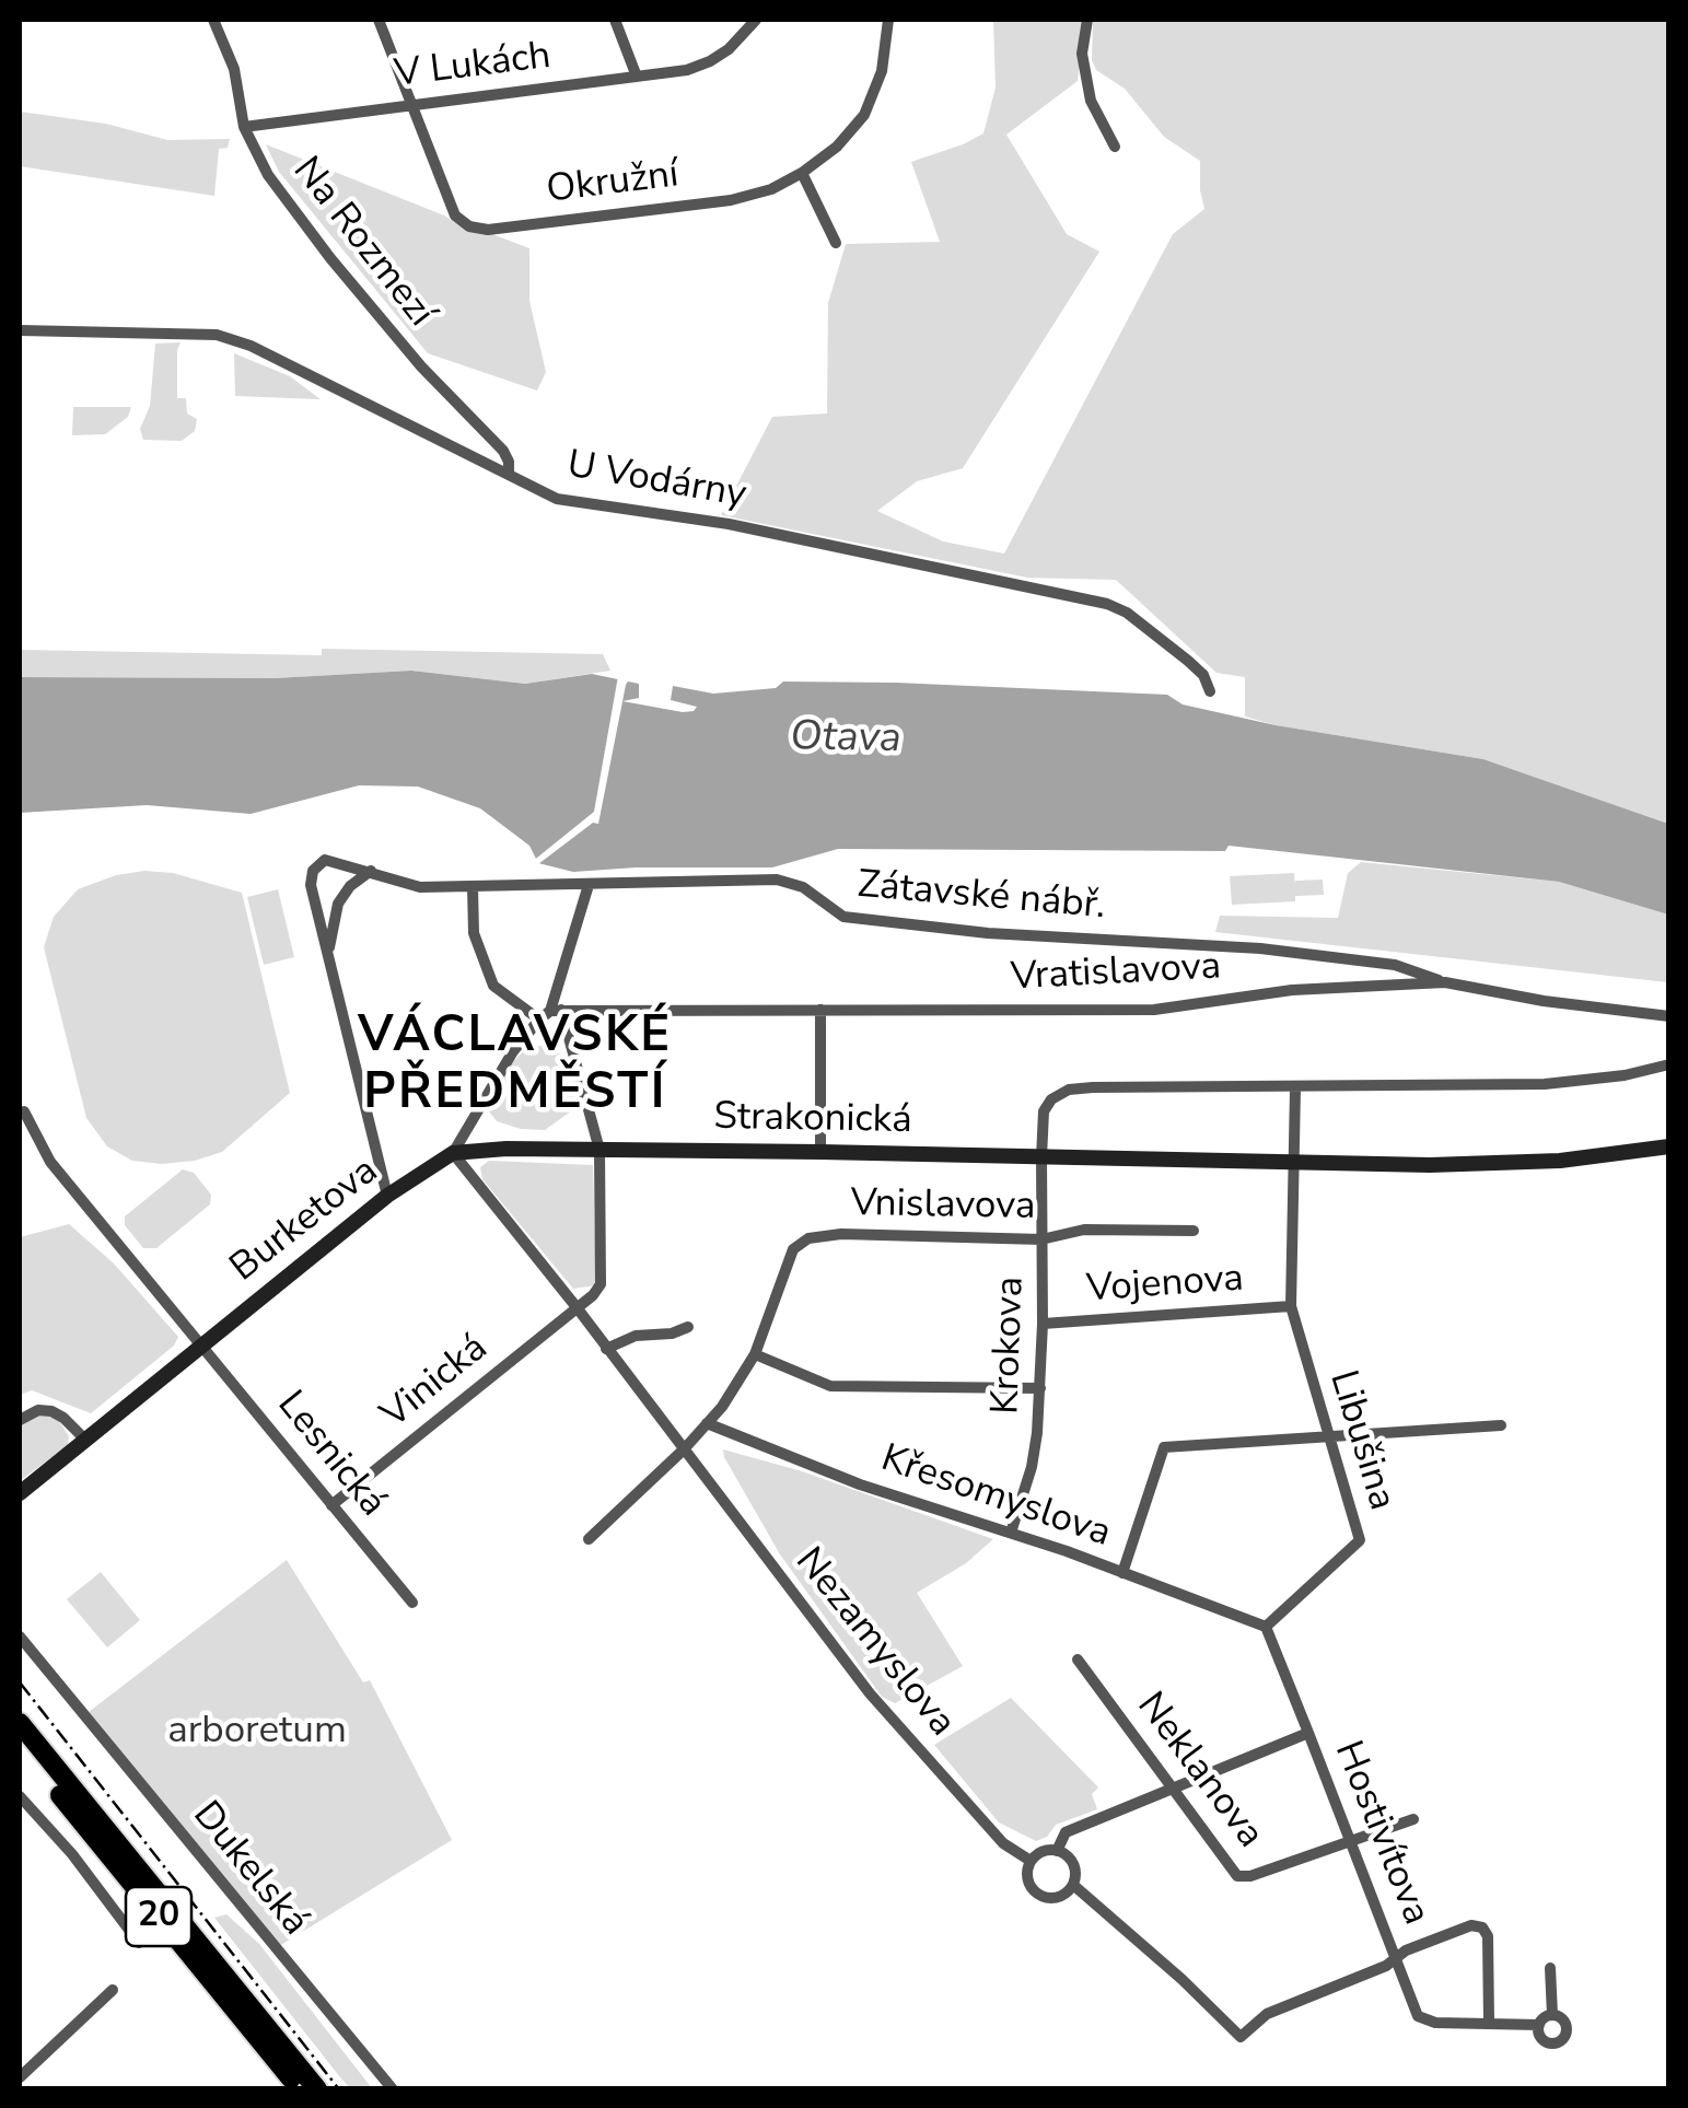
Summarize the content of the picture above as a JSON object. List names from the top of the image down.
{
  "streets": {
    "highway": ["20"],
    "main road": ["Strakonická", "Burketova"],
    "street": [
      "V Lukách",
      "Okružní",
      "Na Rozmezí",
      "U Vodárny",
      "Zátavské nábř.",
      "Vratislavova",
      "Vnislavova",
      "Vojenova",
      "Krokova",
      "Vinická",
      "Libušina",
      "Lesnická",
      "Křesomyslova",
      "Nezamyslova",
      "Neklanova",
      "Hostivítova",
      "Dukelská"
    ]
  },
  "crossings": [
    ["V Lukách", "Okružní"],
    ["V Lukách", "Na Rozmezí"],
    ["Na Rozmezí", "U Vodárny"],
    ["Zátavské nábř.", "Vratislavova"],
    ["Strakonická", "Burketova"],
    ["Strakonická", "Krokova"],
    ["Strakonická", "Libušina"],
    ["Strakonická", "Nezamyslova"],
    ["Vnislavova", "Krokova"],
    ["Vnislavova", "Křesomyslova"],
    ["Vnislavova", "Nezamyslova"],
    ["Burketova", "Lesnická"],
    ["Burketova", "Nezamyslova"],
    ["Vojenova", "Krokova"],
    ["Vojenova", "Libušina"],
    ["Krokova", "Křesomyslova"],
    ["Vinická", "Lesnická"],
    ["Vinická", "Nezamyslova"],
    ["Libušina", "Křesomyslova"],
    ["Neklanova", "Hostivítova"]
  ],
  "districts": ["VÁCLAVSKÉ PŘEDMĚSTÍ"],
  "water": ["Otava"],
  "parks": ["arboretum"]
}
